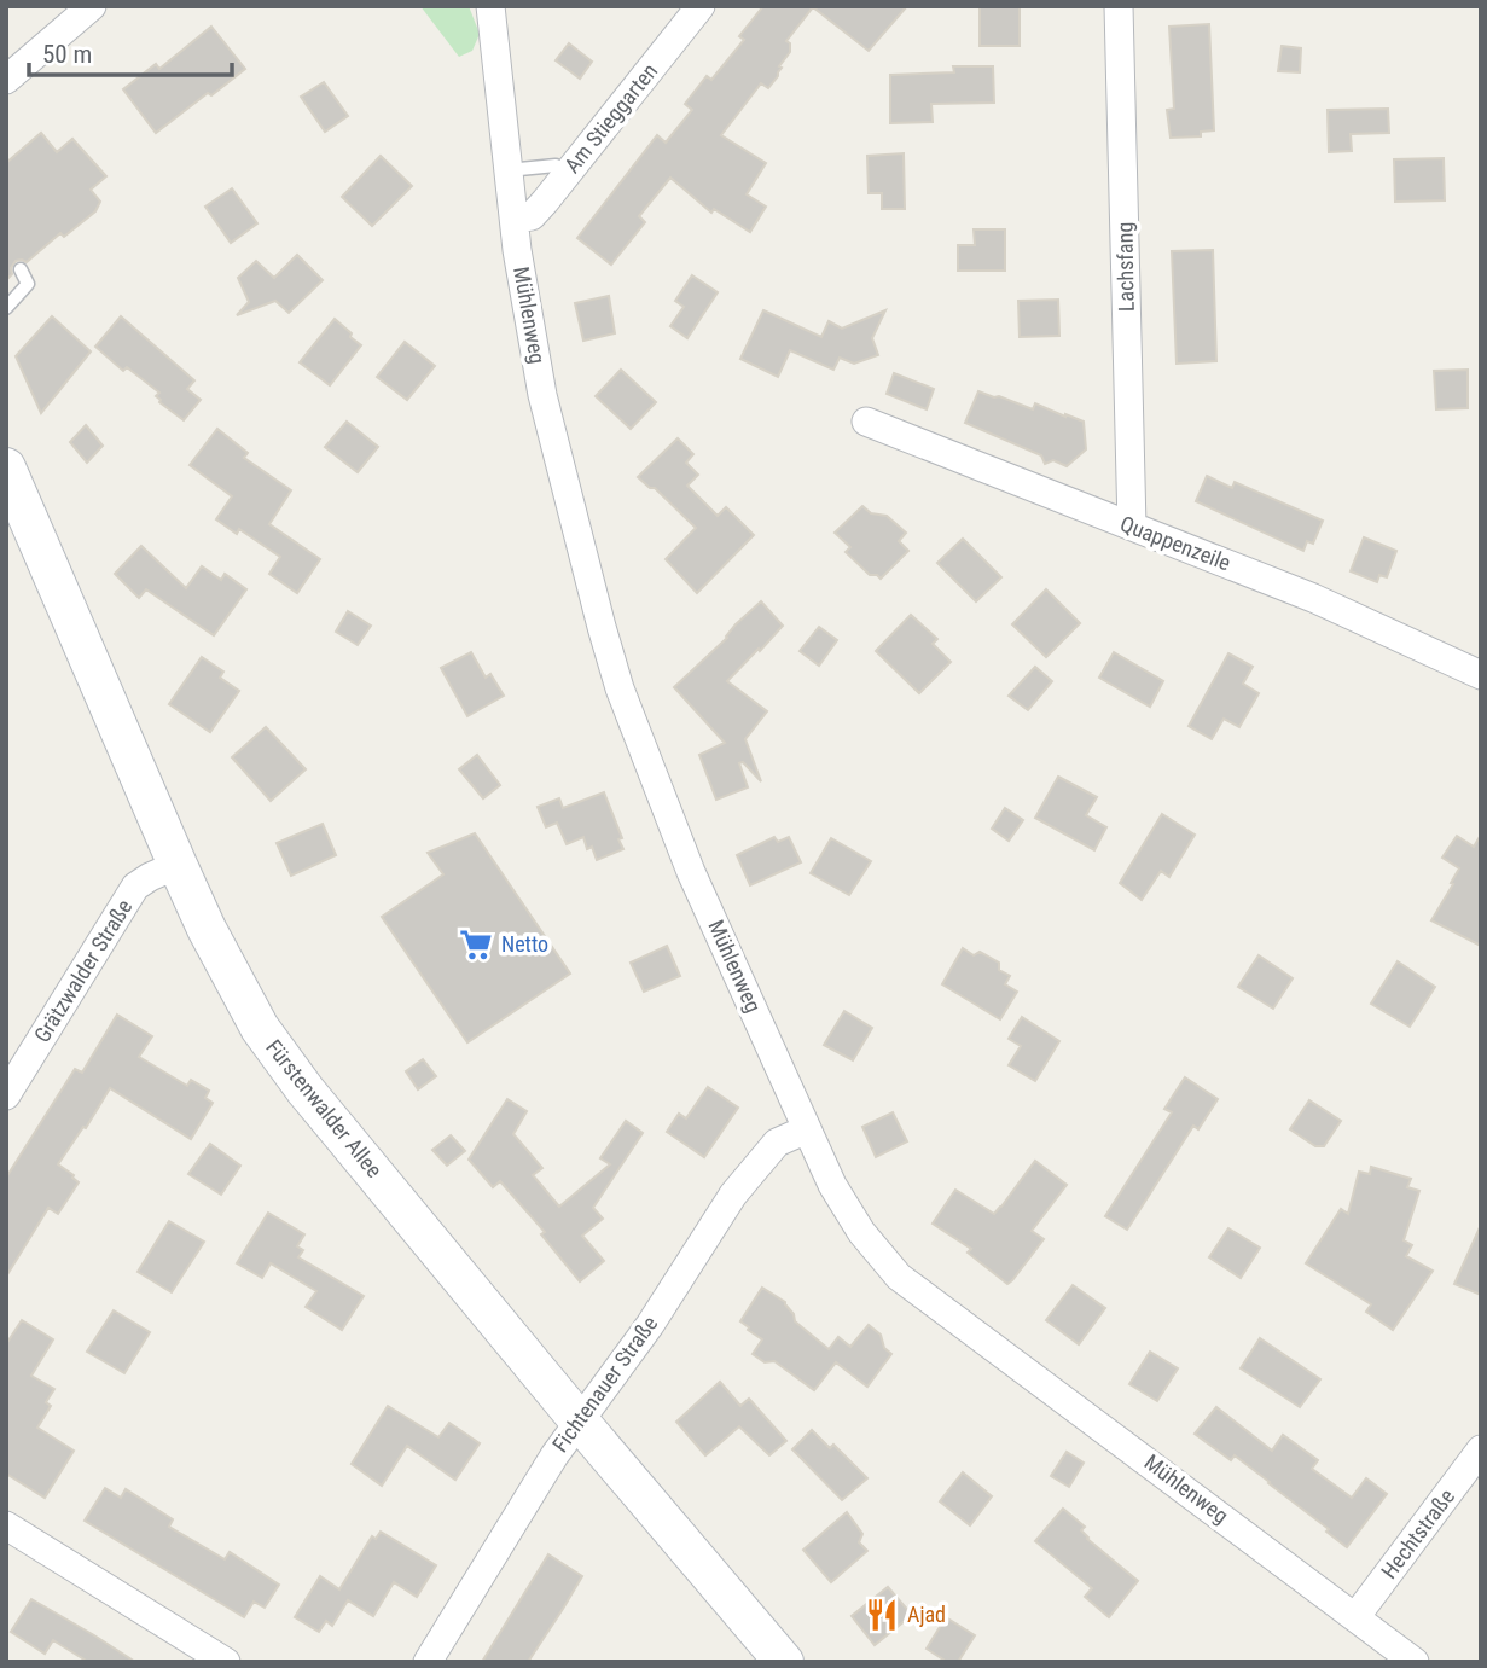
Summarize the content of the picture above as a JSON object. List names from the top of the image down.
{
  "streets": {
    "main road": ["Fürstenwalder Allee"],
    "street": [
      "Am Stieggarten",
      "Lachsfang",
      "Mühlenweg",
      "Quappenzeile",
      "Grätzwalder Straße",
      "Fichtenauer Straße",
      "Hechtstraße"
    ]
  },
  "crossings": [
    ["Am Stieggarten", "Mühlenweg"],
    ["Lachsfang", "Quappenzeile"],
    ["Mühlenweg", "Fichtenauer Straße"],
    ["Mühlenweg", "Hechtstraße"],
    ["Grätzwalder Straße", "Fürstenwalder Allee"],
    ["Fürstenwalder Allee", "Fichtenauer Straße"]
  ],
  "places": {
    "supermarket": ["Netto"],
    "restaurant": ["Ajad"]
  },
  "scale_bar": "50 m"
}
